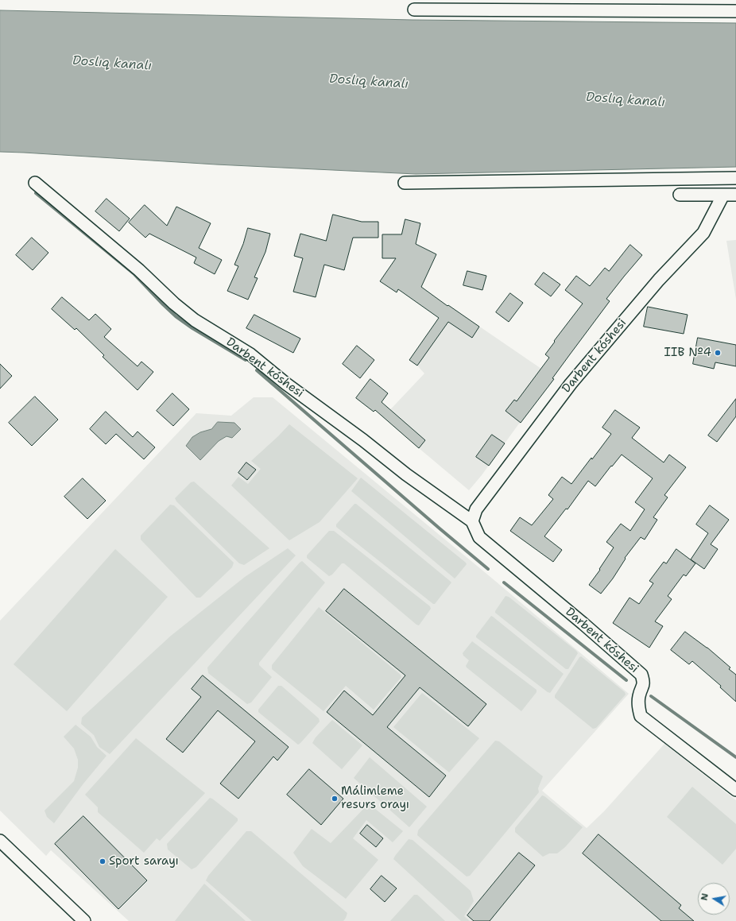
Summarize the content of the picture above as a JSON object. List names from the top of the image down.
{
  "streets": {
    "street": ["Darbent kóshesi"]
  },
  "water": ["Doslıq kanalı"],
  "places": ["IIB №4", "Málimleme resurs orayı", "Sport sarayı"],
  "north": "left"
}
